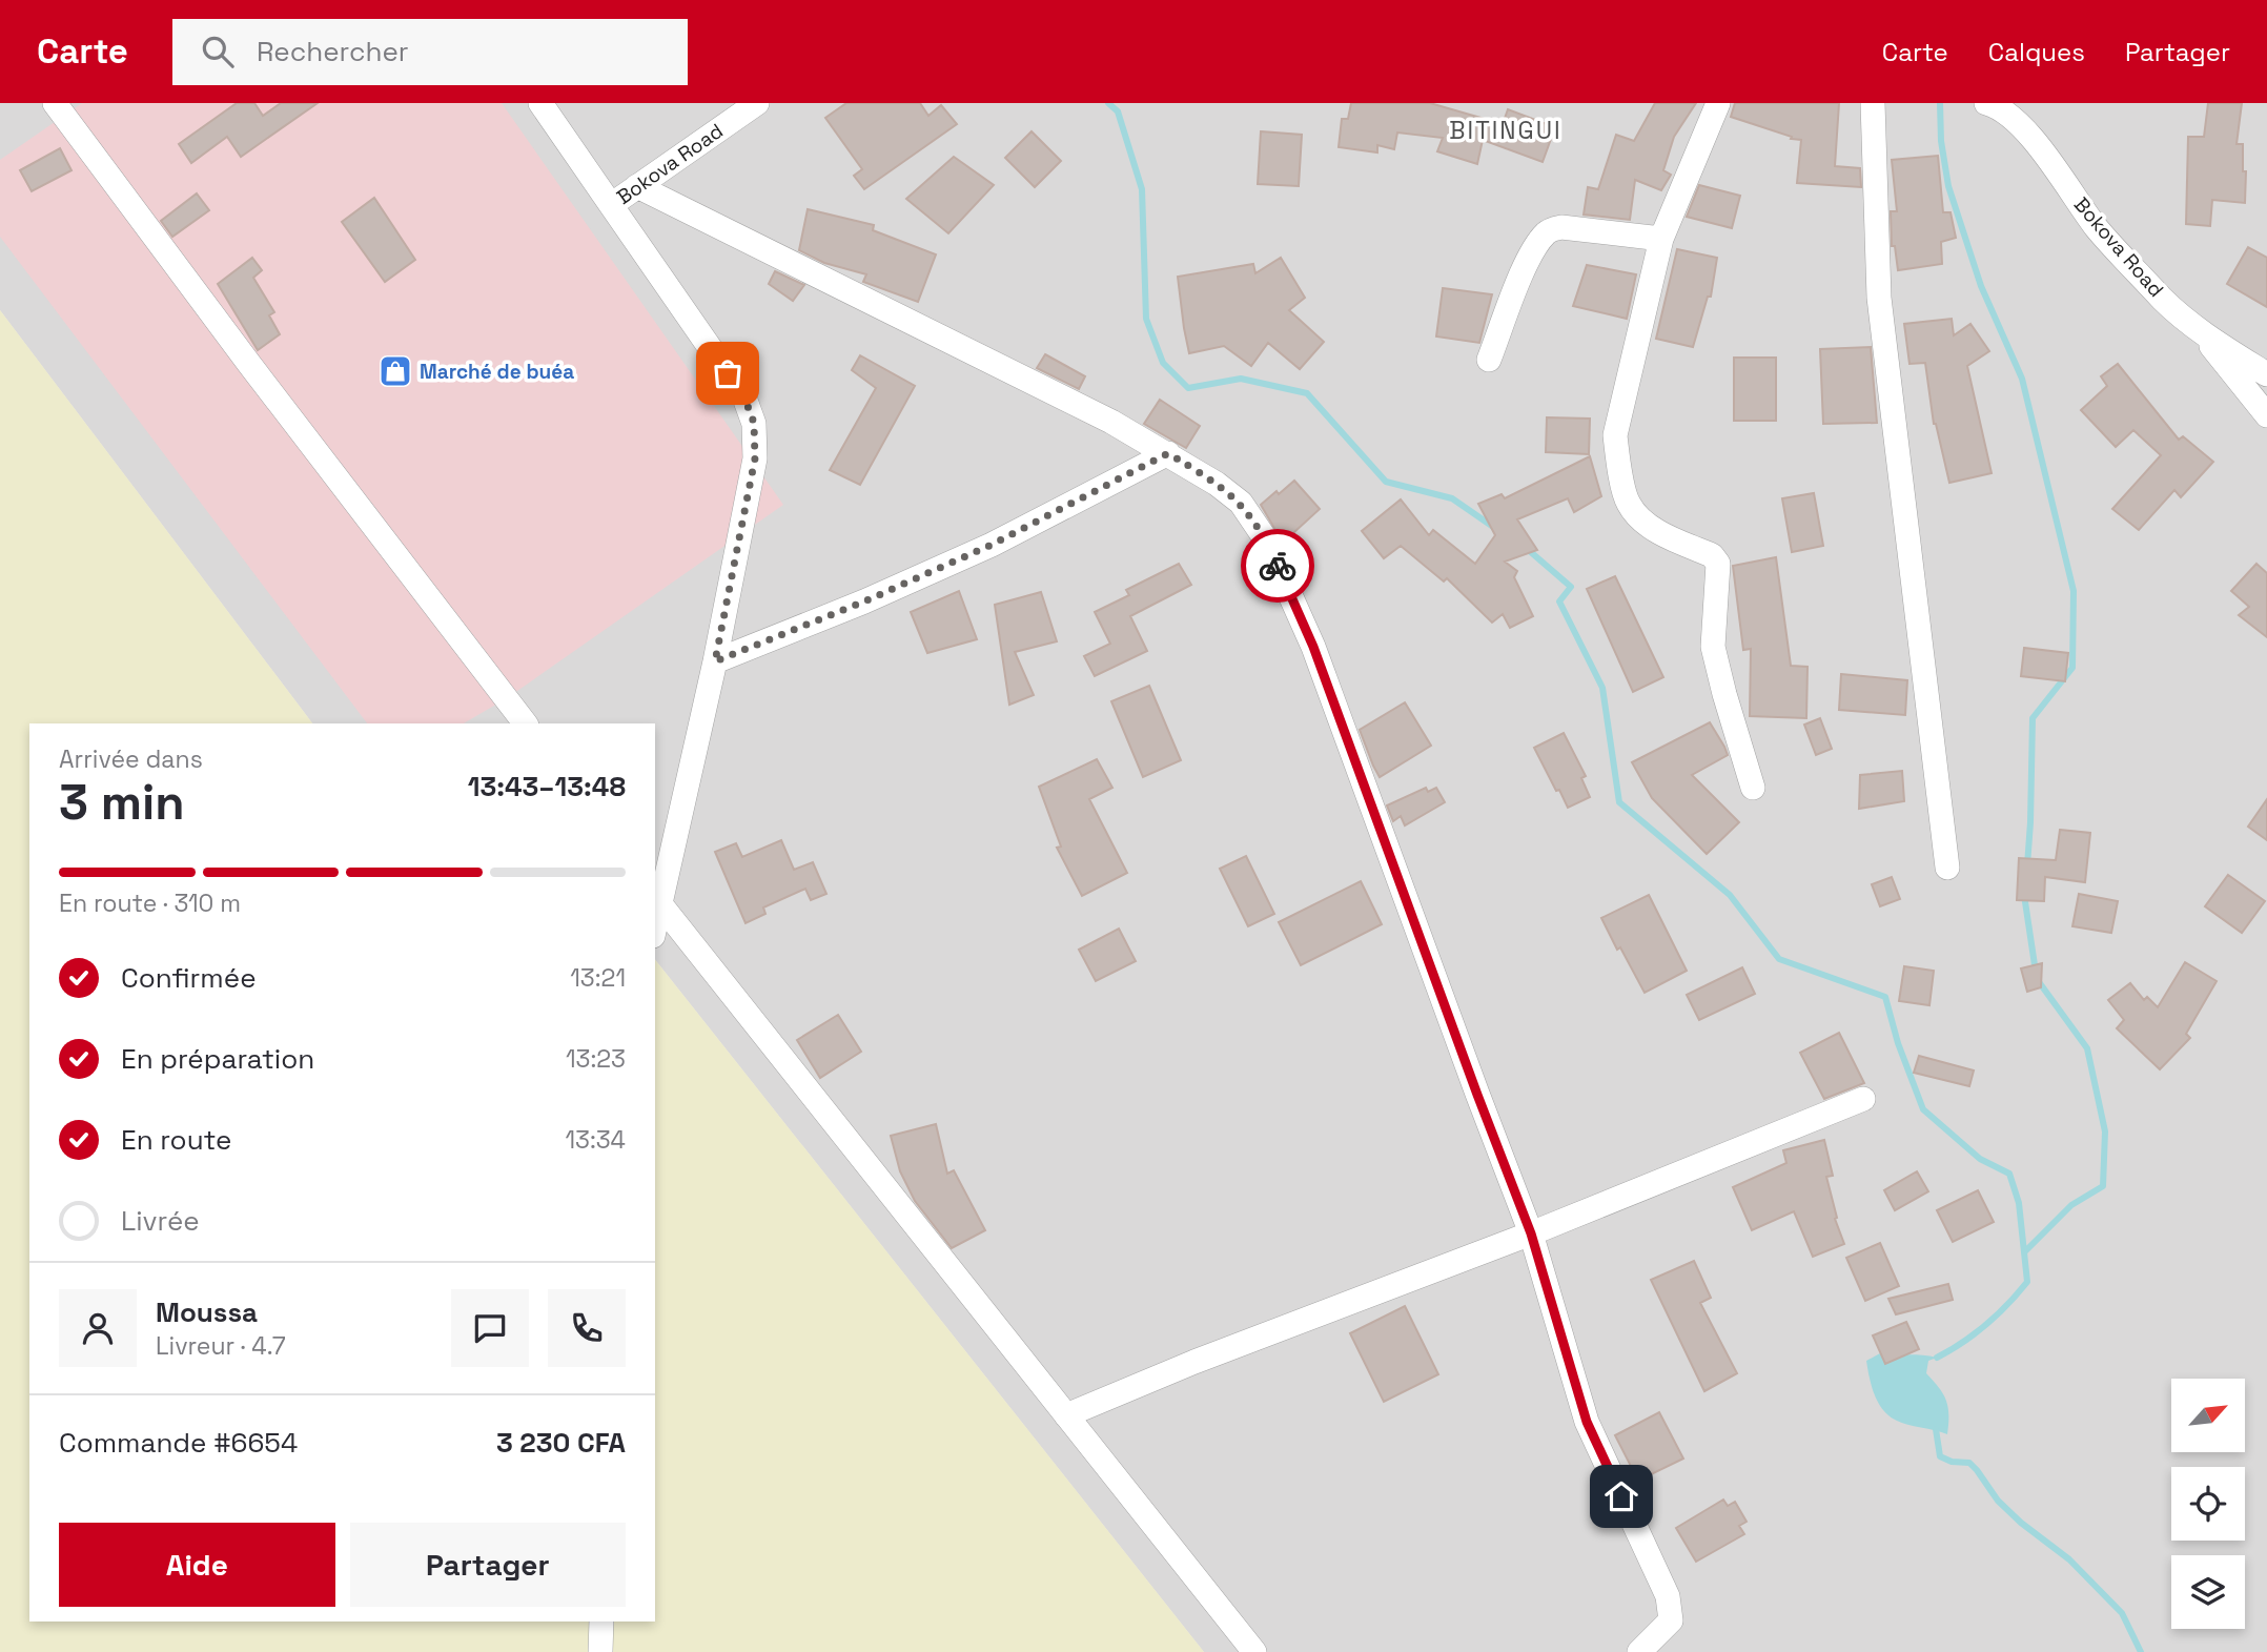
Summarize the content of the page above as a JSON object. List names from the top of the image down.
{
  "streets": {
    "street": ["Bokova Road"]
  },
  "districts": ["BITINGUI"],
  "places": {
    "shop": ["Marché de buéa"]
  },
  "north": "top right",
  "page": {
    "header": "Carte",
    "search": "Rechercher",
    "nav": ["Carte", "Calques", "Partager"],
    "heading": ["3 min", "Arrivée dans", "13:43–13:48"],
    "panel": [
      "Moussa",
      "Livreur · 4.7",
      "Commande #6654",
      "3 230 CFA"
    ],
    "bar": "En route · 310 m",
    "list": [
      ["Confirmée", "13:21"],
      ["En préparation", "13:23"],
      ["En route", "13:34"],
      "Livrée"
    ],
    "buttons": ["Aide", "Partager"]
  }
}
